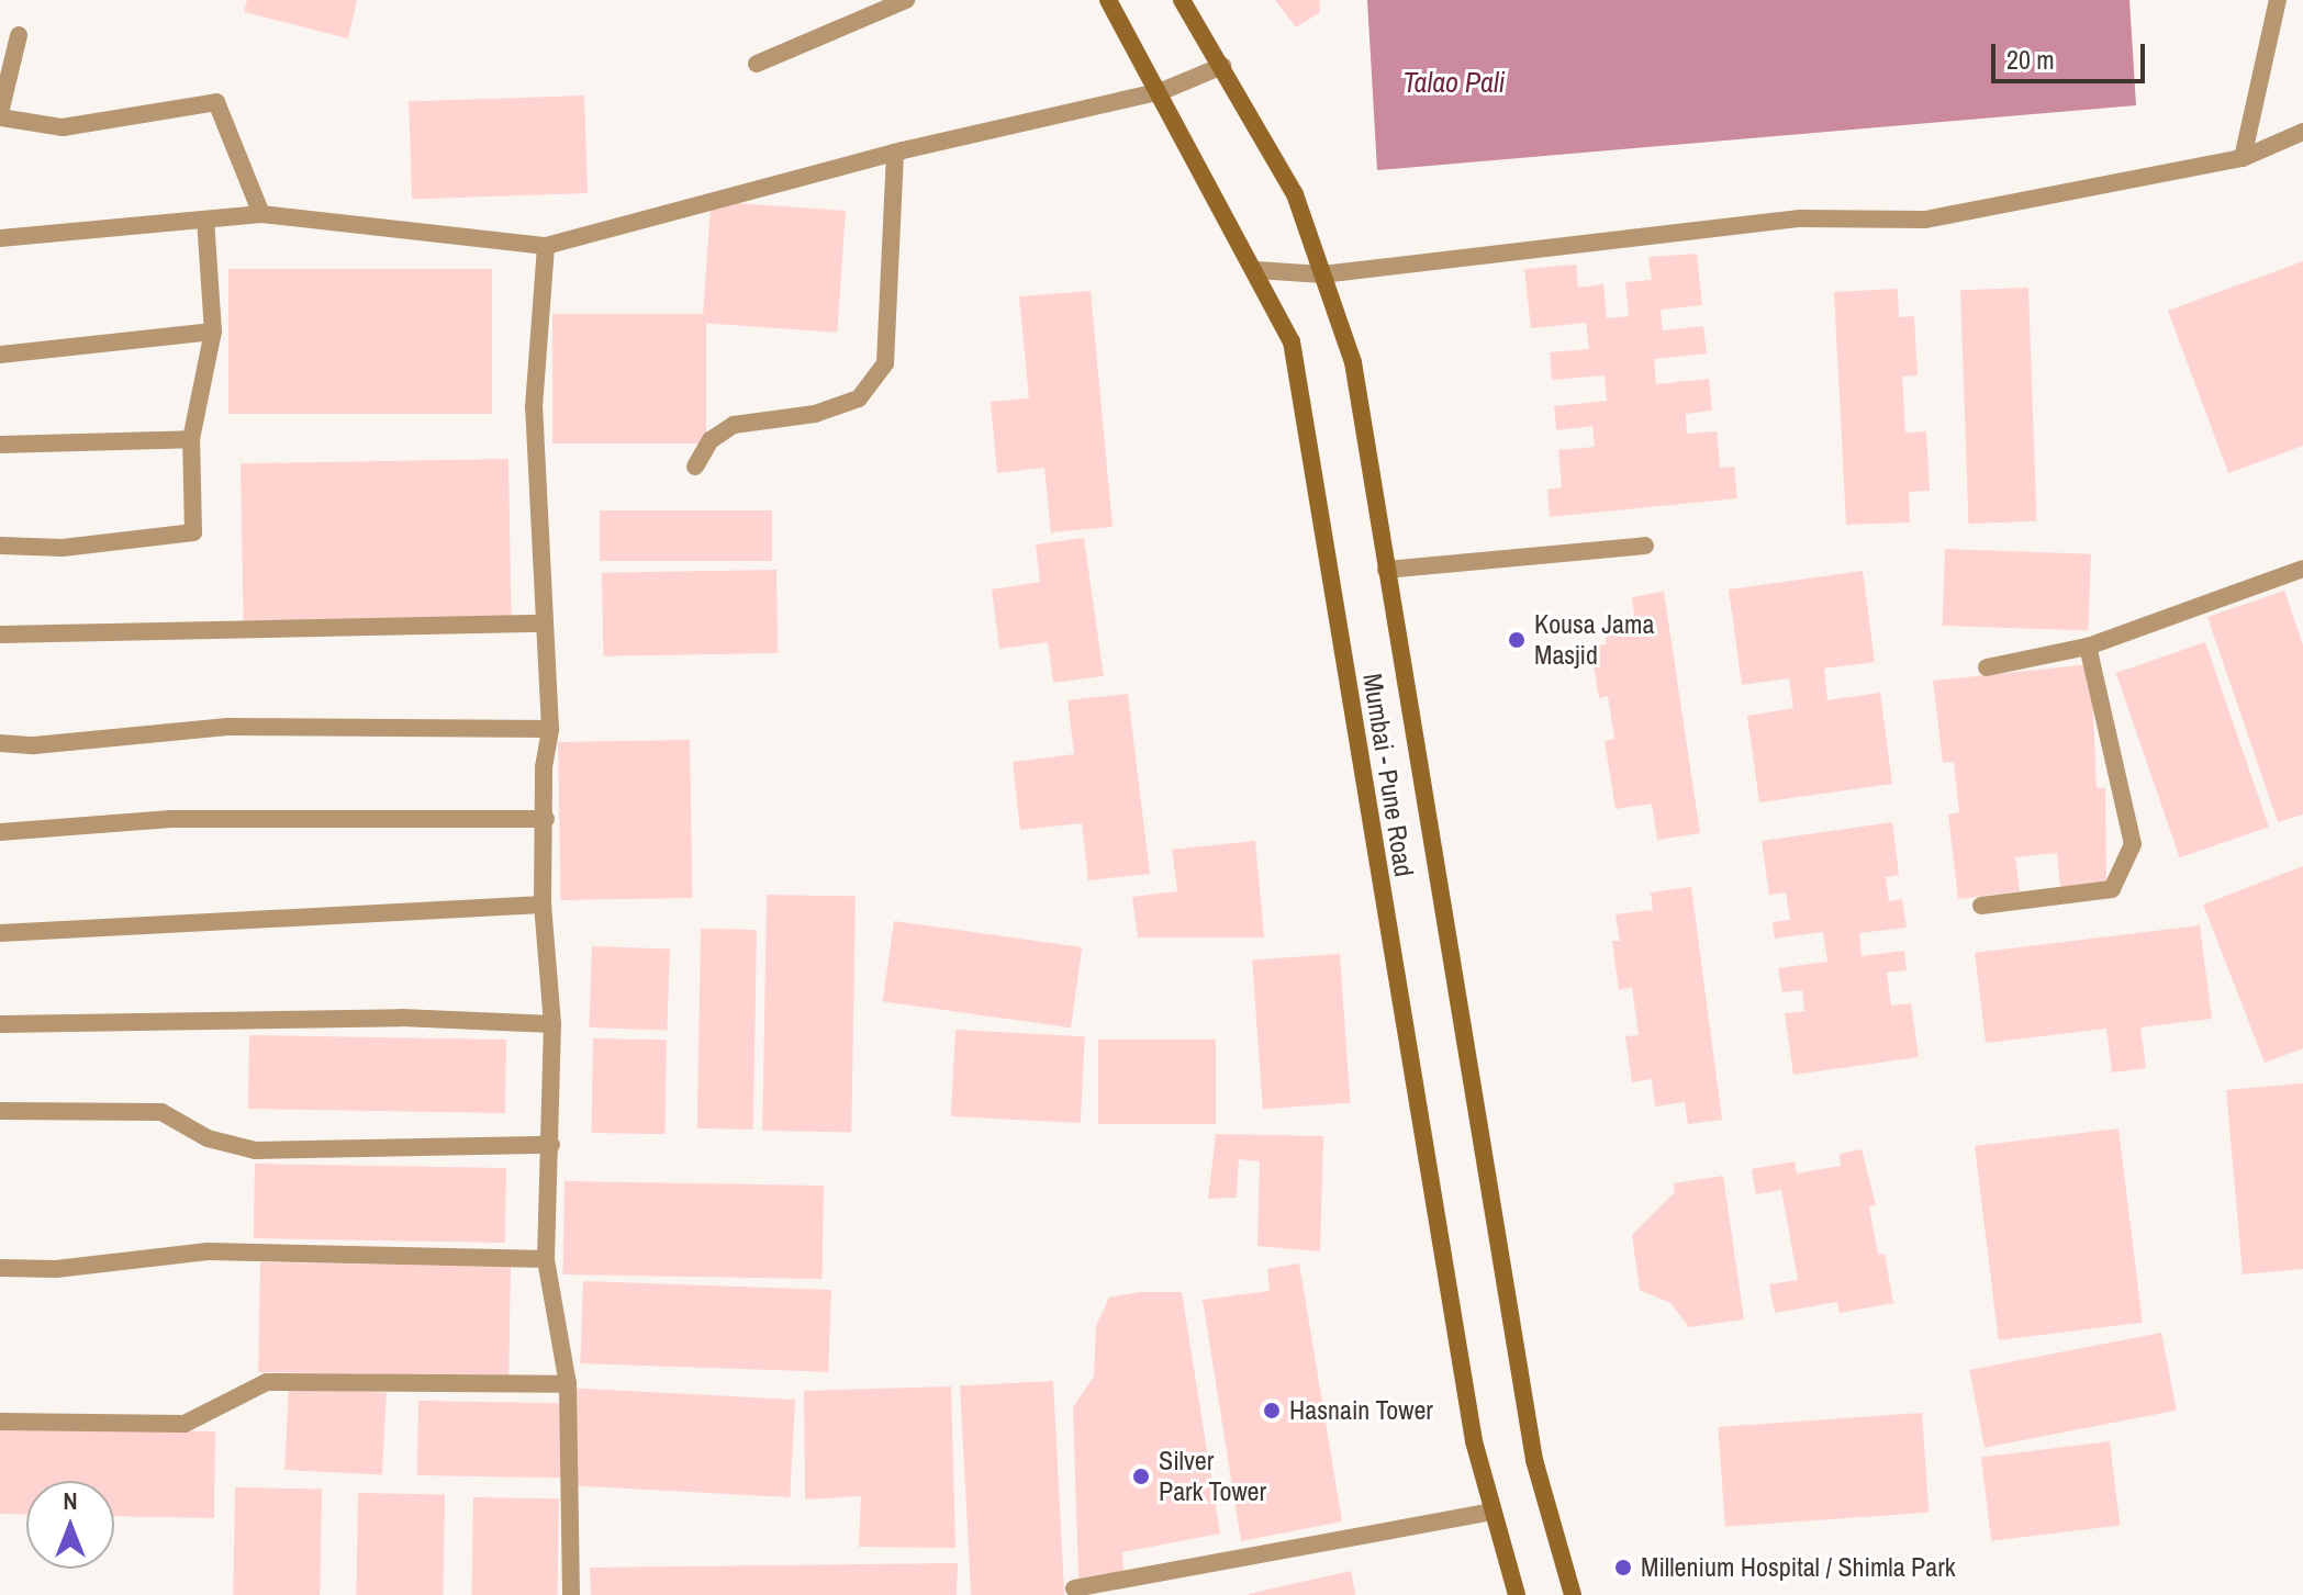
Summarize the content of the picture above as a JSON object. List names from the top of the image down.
{
  "streets": {
    "main road": ["Mumbai - Pune Road"]
  },
  "water": ["Talao Pali"],
  "places": [
    "Kousa Jama Masjid",
    "Hasnain Tower",
    "Silver Park Tower",
    "Millenium Hospital / Shimla Park"
  ],
  "scale_bar": "20 m",
  "north": "top"
}
